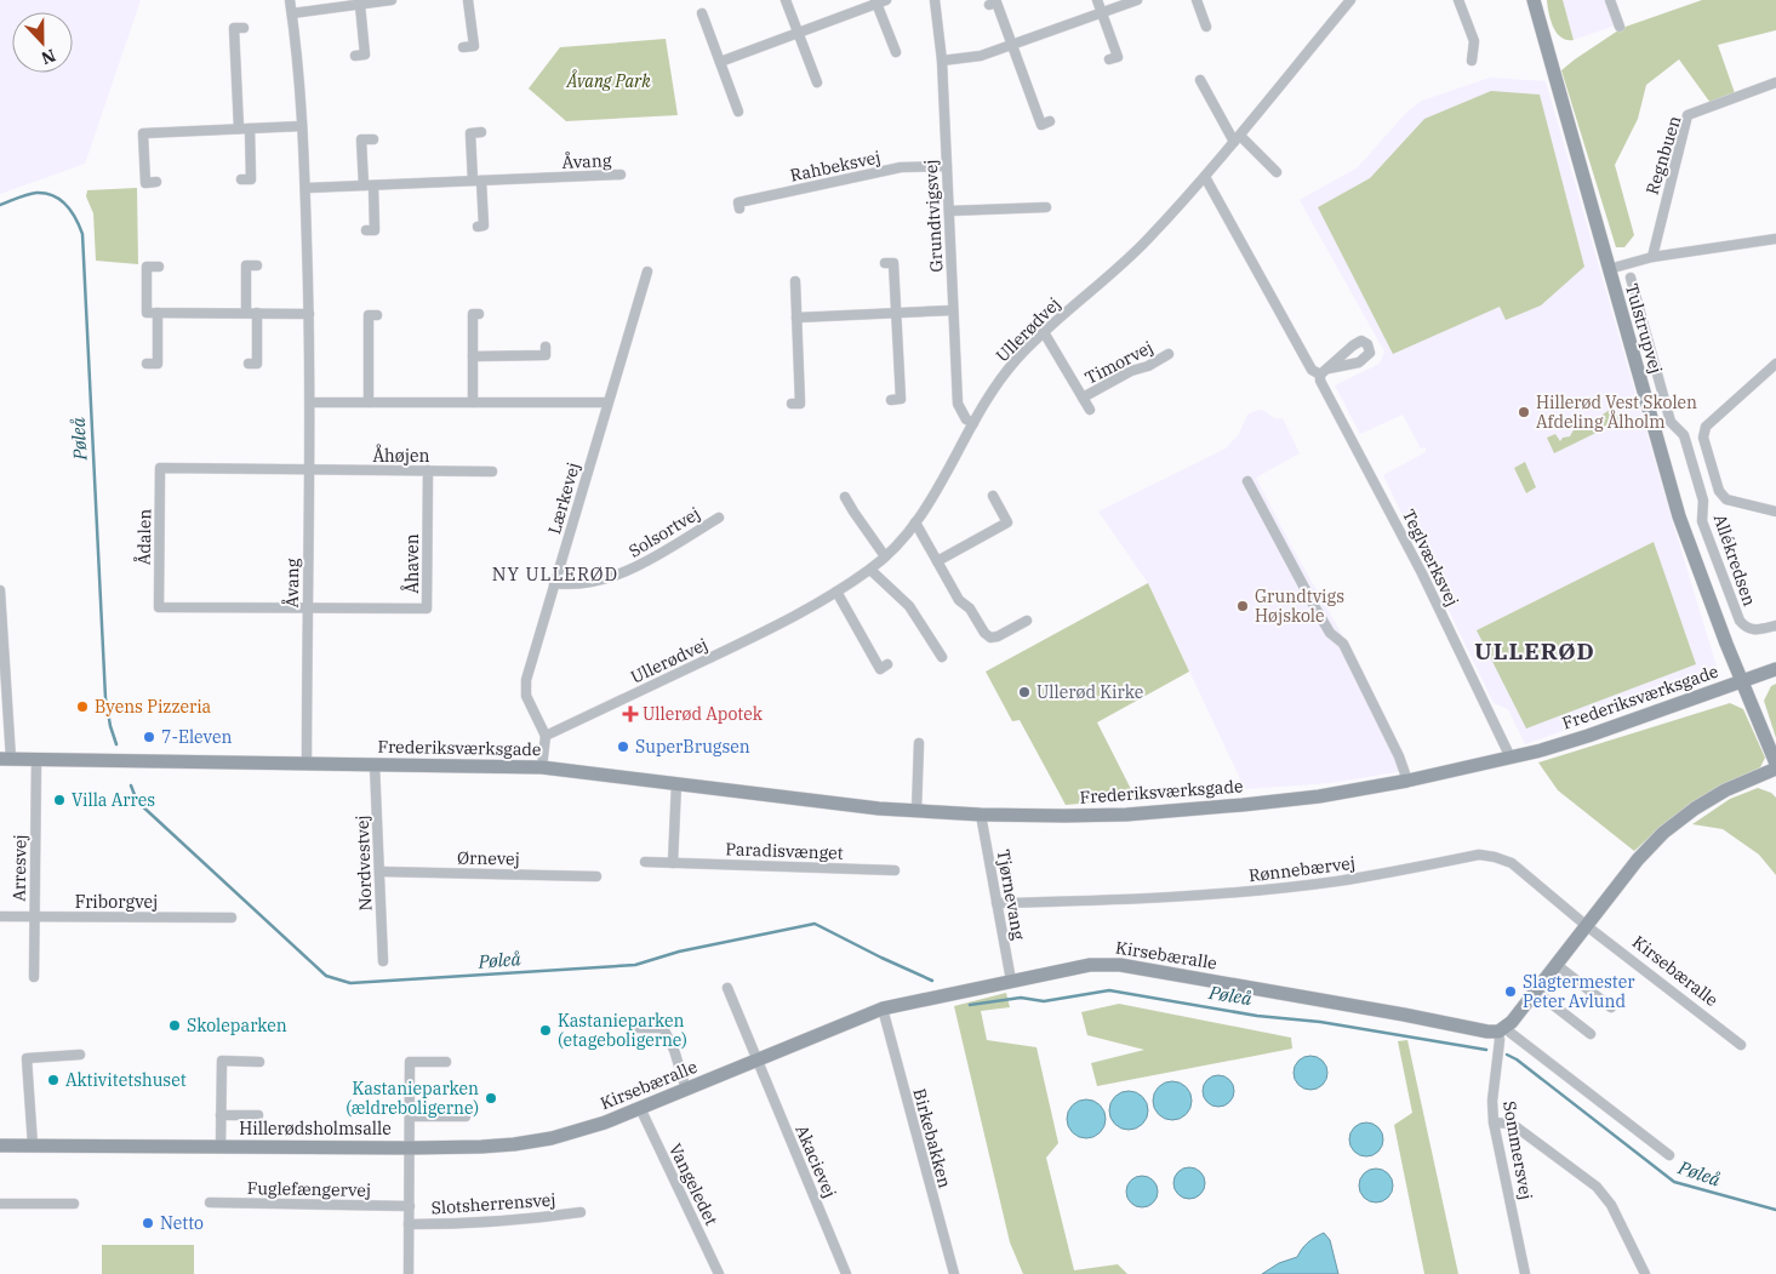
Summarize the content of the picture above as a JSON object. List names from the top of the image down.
{
  "streets": {
    "street": [
      "Regnbuen",
      "Åvang",
      "Rahbeksvej",
      "Grundtvigsvej",
      "Tulstrupvej",
      "Ullerødvej",
      "Timorvej",
      "Åhøjen",
      "Lærkevej",
      "Solsortvej",
      "Ådalen",
      "Teglværksvej",
      "Allékredsen",
      "Åhaven",
      "Frederiksværksgade",
      "Paradisvænget",
      "Ørnevej",
      "Nordvestvej",
      "Arresvej",
      "Rønnebærvej",
      "Tjørnevang",
      "Friborgvej",
      "Kirsebæralle",
      "Hillerødsholmsalle",
      "Birkebakken",
      "Sommersvej",
      "Akacievej",
      "Vangeledet",
      "Fuglefængervej",
      "Slotsherrensvej"
    ]
  },
  "crossings": [
    ["Åvang", "Åhøjen"],
    ["Åvang", "Ådalen"],
    ["Åvang", "Åhaven"],
    ["Åvang", "Frederiksværksgade"],
    ["Rahbeksvej", "Grundtvigsvej"],
    ["Grundtvigsvej", "Ullerødvej"],
    ["Tulstrupvej", "Frederiksværksgade"],
    ["Ullerødvej", "Timorvej"],
    ["Ullerødvej", "Lærkevej"],
    ["Ullerødvej", "Teglværksvej"],
    ["Åhøjen", "Ådalen"],
    ["Åhøjen", "Åhaven"],
    ["Lærkevej", "Solsortvej"],
    ["Ådalen", "Åhaven"],
    ["Teglværksvej", "Frederiksværksgade"],
    ["Frederiksværksgade", "Nordvestvej"],
    ["Frederiksværksgade", "Arresvej"],
    ["Frederiksværksgade", "Tjørnevang"],
    ["Ørnevej", "Nordvestvej"],
    ["Arresvej", "Friborgvej"],
    ["Rønnebærvej", "Tjørnevang"],
    ["Rønnebærvej", "Kirsebæralle"],
    ["Tjørnevang", "Kirsebæralle"],
    ["Kirsebæralle", "Hillerødsholmsalle"],
    ["Kirsebæralle", "Birkebakken"],
    ["Kirsebæralle", "Sommersvej"],
    ["Kirsebæralle", "Akacievej"],
    ["Kirsebæralle", "Vangeledet"]
  ],
  "districts": ["NY ULLERØD", "ULLERØD"],
  "water": ["Pøleå"],
  "parks": ["Åvang Park"],
  "places": {
    "other": [
      "Hillerød Vest Skolen Afdeling Ålholm",
      "Grundtvigs Højskole",
      "Ullerød Kirke",
      "Byens Pizzeria",
      "7-Eleven",
      "SuperBrugsen",
      "Villa Arres",
      "Slagtermester Peter Avlund",
      "Skoleparken",
      "Kastanieparken (etageboligerne)",
      "Aktivitetshuset",
      "Kastanieparken (ældreboligerne)",
      "Netto"
    ],
    "health": ["Ullerød Apotek"]
  },
  "north": "bottom"
}
